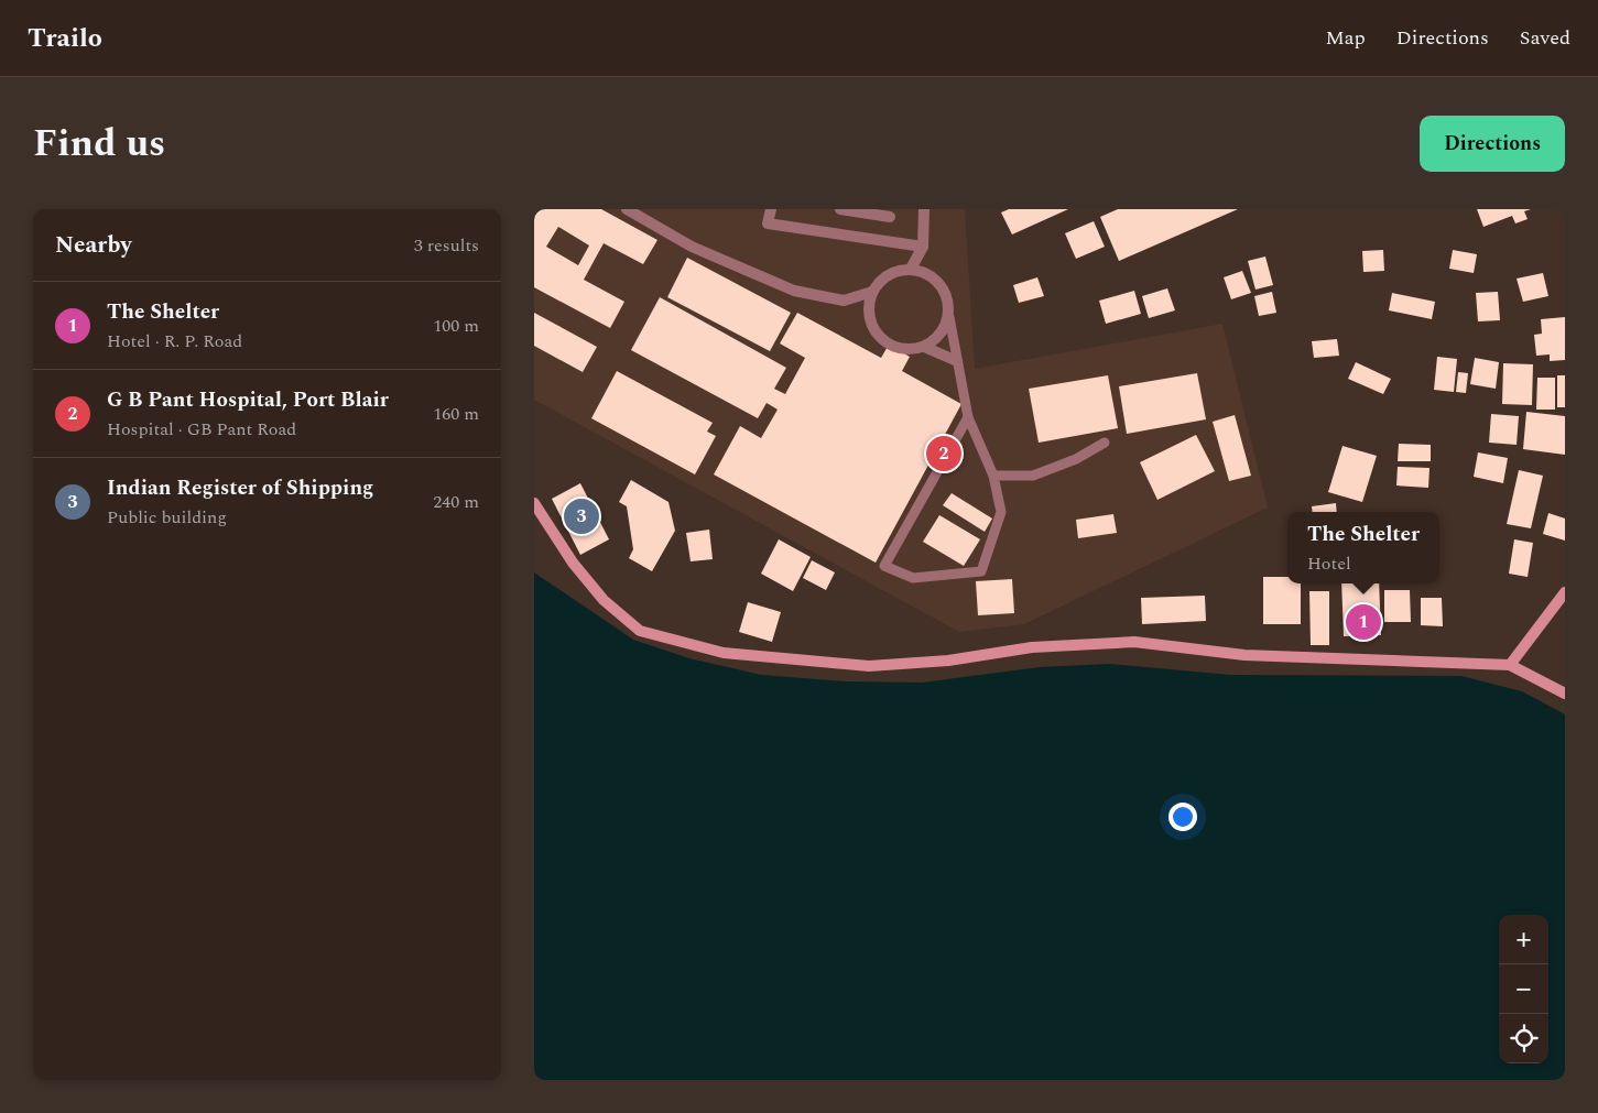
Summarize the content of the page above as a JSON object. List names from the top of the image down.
{
  "page": {
    "header": "Trailo",
    "nav": ["Map", "Directions", "Saved"],
    "title": "Find us",
    "buttons": "Directions",
    "heading": ["Nearby", "3 results"],
    "list": [
      {
        "mark": "1",
        "name": "The Shelter",
        "note": "Hotel · R. P. Road",
        "value": "100 m"
      },
      {
        "mark": "2",
        "name": "G B Pant Hospital, Port Blair",
        "note": "Hospital · GB Pant Road",
        "value": "160 m"
      },
      {
        "mark": "3",
        "name": "Indian Register of Shipping",
        "note": "Public building",
        "value": "240 m"
      }
    ],
    "pins": ["2", "3", "1"],
    "popup": ["The Shelter", "Hotel"],
    "map_buttons": ["+", "−"]
  }
}
